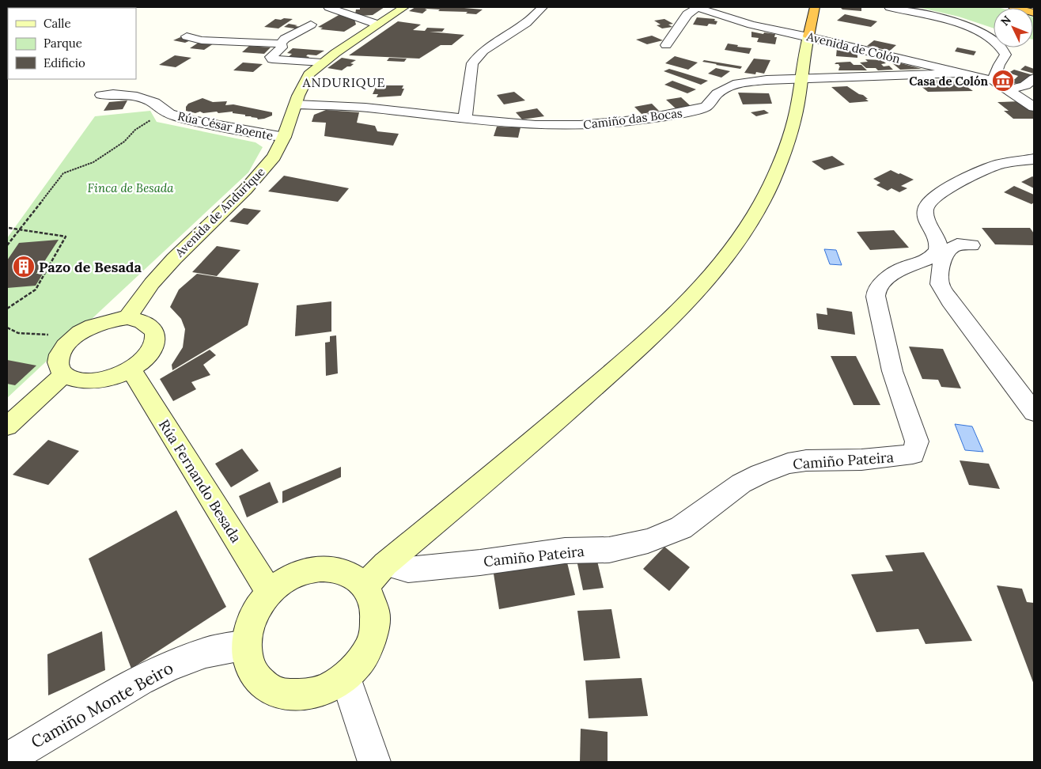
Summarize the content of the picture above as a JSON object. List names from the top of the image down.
{
  "streets": {
    "main road": ["Avenida de Andurique", "Rúa Fernando Besada"],
    "street": [
      "Avenida de Colón",
      "Camiño das Bocas",
      "Rúa César Boente",
      "Camiño Pateira",
      "Camiño Monte Beiro"
    ]
  },
  "crossings": [
    ["Avenida de Colón", "Camiño das Bocas"],
    ["Camiño das Bocas", "Avenida de Andurique"],
    ["Rúa César Boente", "Avenida de Andurique"],
    ["Rúa Fernando Besada", "Camiño Monte Beiro"]
  ],
  "districts": ["ANDURIQUE"],
  "parks": ["Finca de Besada"],
  "places": {
    "museum": ["Casa de Colón"],
    "building": ["Pazo de Besada"]
  },
  "legend": ["Calle", "Parque", "Edificio"],
  "north": "top left"
}
